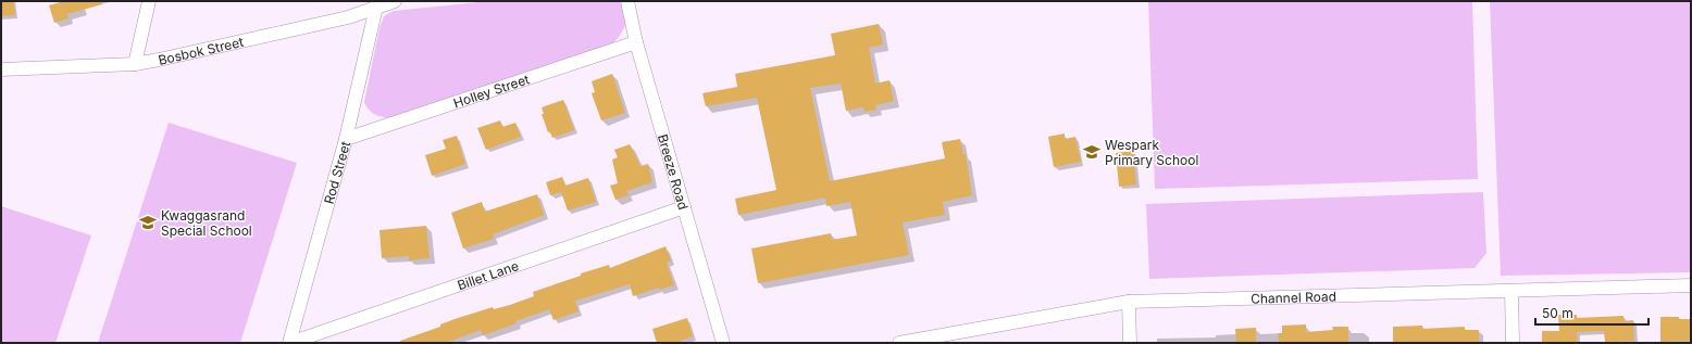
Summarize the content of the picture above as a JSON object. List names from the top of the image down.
{
  "streets": {
    "street": [
      "Bosbok Street",
      "Holley Street",
      "Rod Street",
      "Breeze Road",
      "Billet Lane",
      "Channel Road"
    ]
  },
  "crossings": [
    ["Bosbok Street", "Rod Street"],
    ["Holley Street", "Rod Street"],
    ["Holley Street", "Breeze Road"],
    ["Rod Street", "Billet Lane"],
    ["Breeze Road", "Billet Lane"]
  ],
  "places": {
    "school or university": ["Wespark Primary School", "Kwaggasrand Special School"]
  },
  "scale_bar": "50 m"
}
